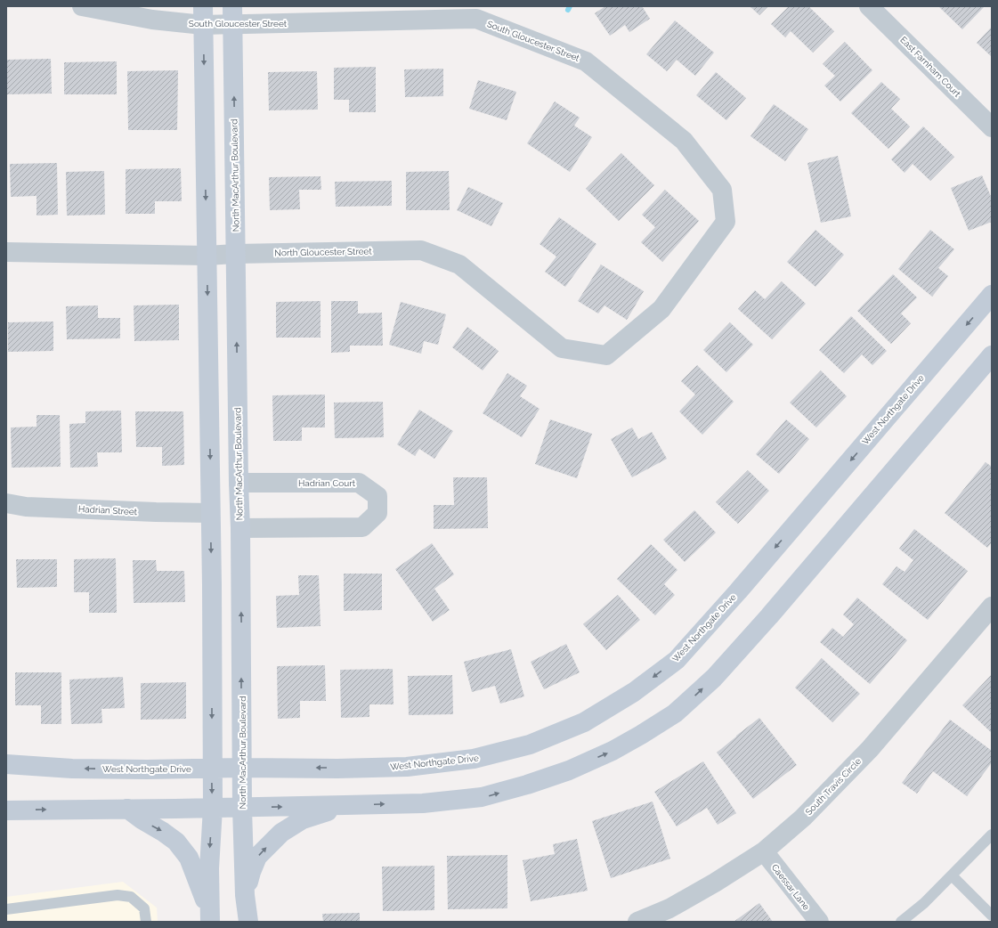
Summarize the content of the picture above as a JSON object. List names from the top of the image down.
{
  "streets": {
    "main road": ["North MacArthur Boulevard", "West Northgate Drive"],
    "street": [
      "South Gloucester Street",
      "East Farnham Court",
      "North Gloucester Street",
      "Hadrian Court",
      "Hadrian Street",
      "South Travis Circle",
      "Caessar Lane"
    ]
  },
  "crossings": [
    ["South Gloucester Street", "North MacArthur Boulevard"],
    ["South Gloucester Street", "North Gloucester Street"],
    ["North MacArthur Boulevard", "North Gloucester Street"],
    ["North MacArthur Boulevard", "West Northgate Drive"],
    ["North MacArthur Boulevard", "Hadrian Court"],
    ["South Travis Circle", "Caessar Lane"]
  ]
}
